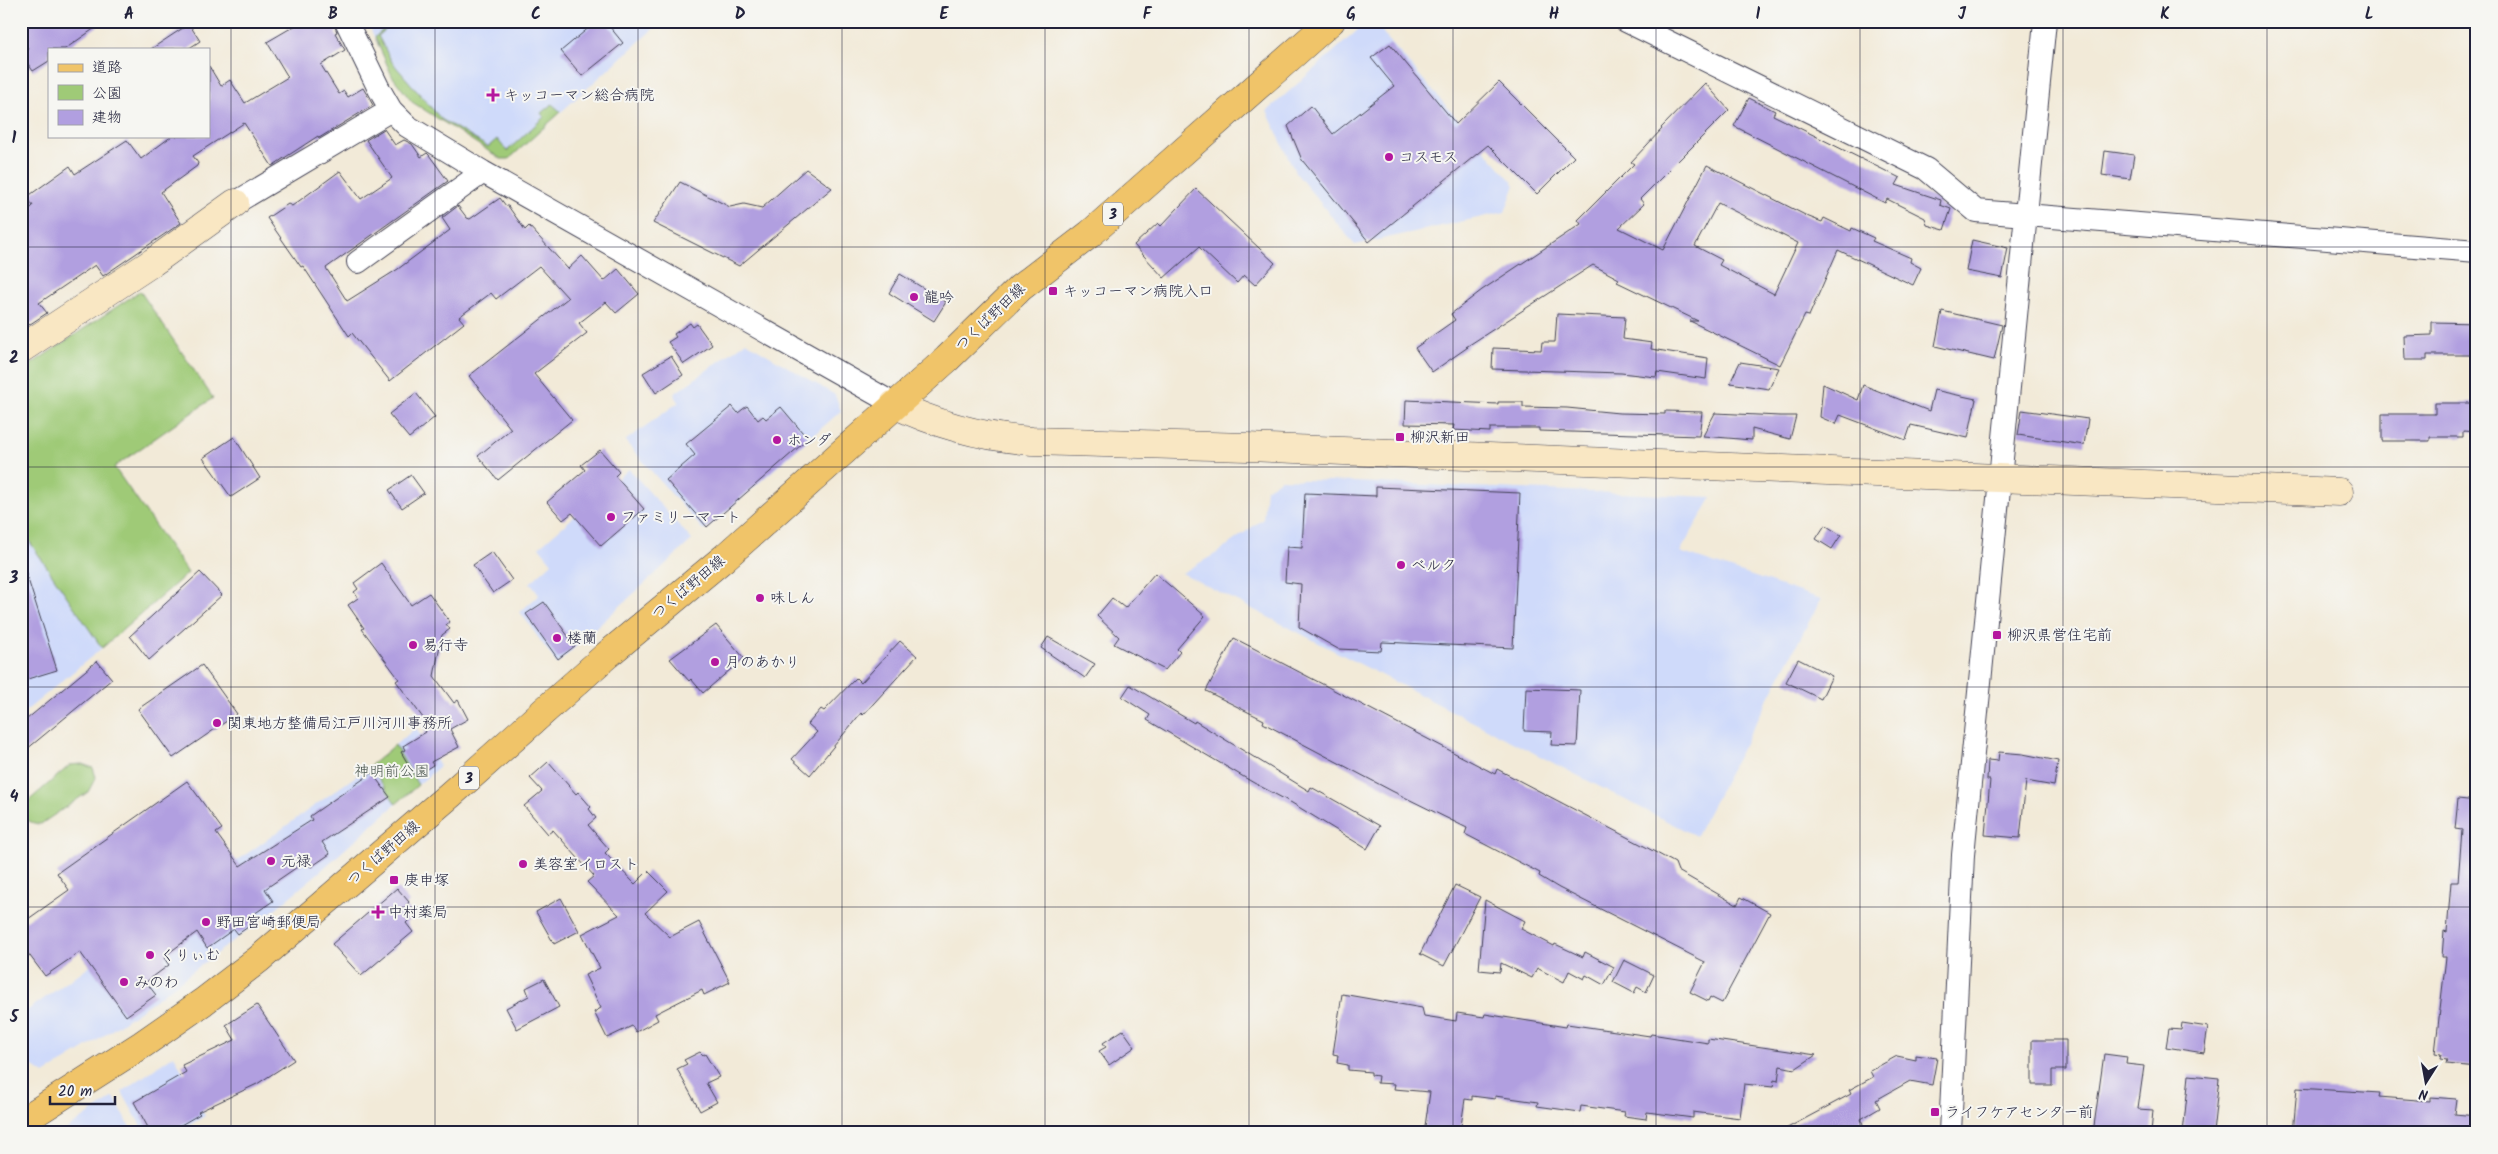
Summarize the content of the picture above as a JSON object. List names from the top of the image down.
{
  "streets": {
    "main road": ["3", "つくば野田線"]
  },
  "parks": ["神明前公園"],
  "places": {
    "health": ["キッコーマン総合病院", "中村薬局"],
    "other": [
      "コスモス",
      "龍吟",
      "ホンダ",
      "ファミリーマート",
      "ベルク",
      "味しん",
      "楼蘭",
      "易行寺",
      "月のあかり",
      "関東地方整備局江戸川河川事務所",
      "元禄",
      "美容室イロスト",
      "野田宮崎郵便局",
      "くりぃむ",
      "みのわ"
    ],
    "transit": [
      "キッコーマン病院入口",
      "柳沢新田",
      "柳沢県営住宅前",
      "庚申塚",
      "ライフケアセンター前"
    ]
  },
  "legend": ["道路", "公園", "建物"],
  "scale_bar": "20 m",
  "north": "bottom",
  "grid": {
    "columns": [
      "A",
      "B",
      "C",
      "D",
      "E",
      "F",
      "G",
      "H",
      "I",
      "J",
      "K",
      "L"
    ],
    "rows": [
      "1",
      "2",
      "3",
      "4",
      "5"
    ]
  }
}
